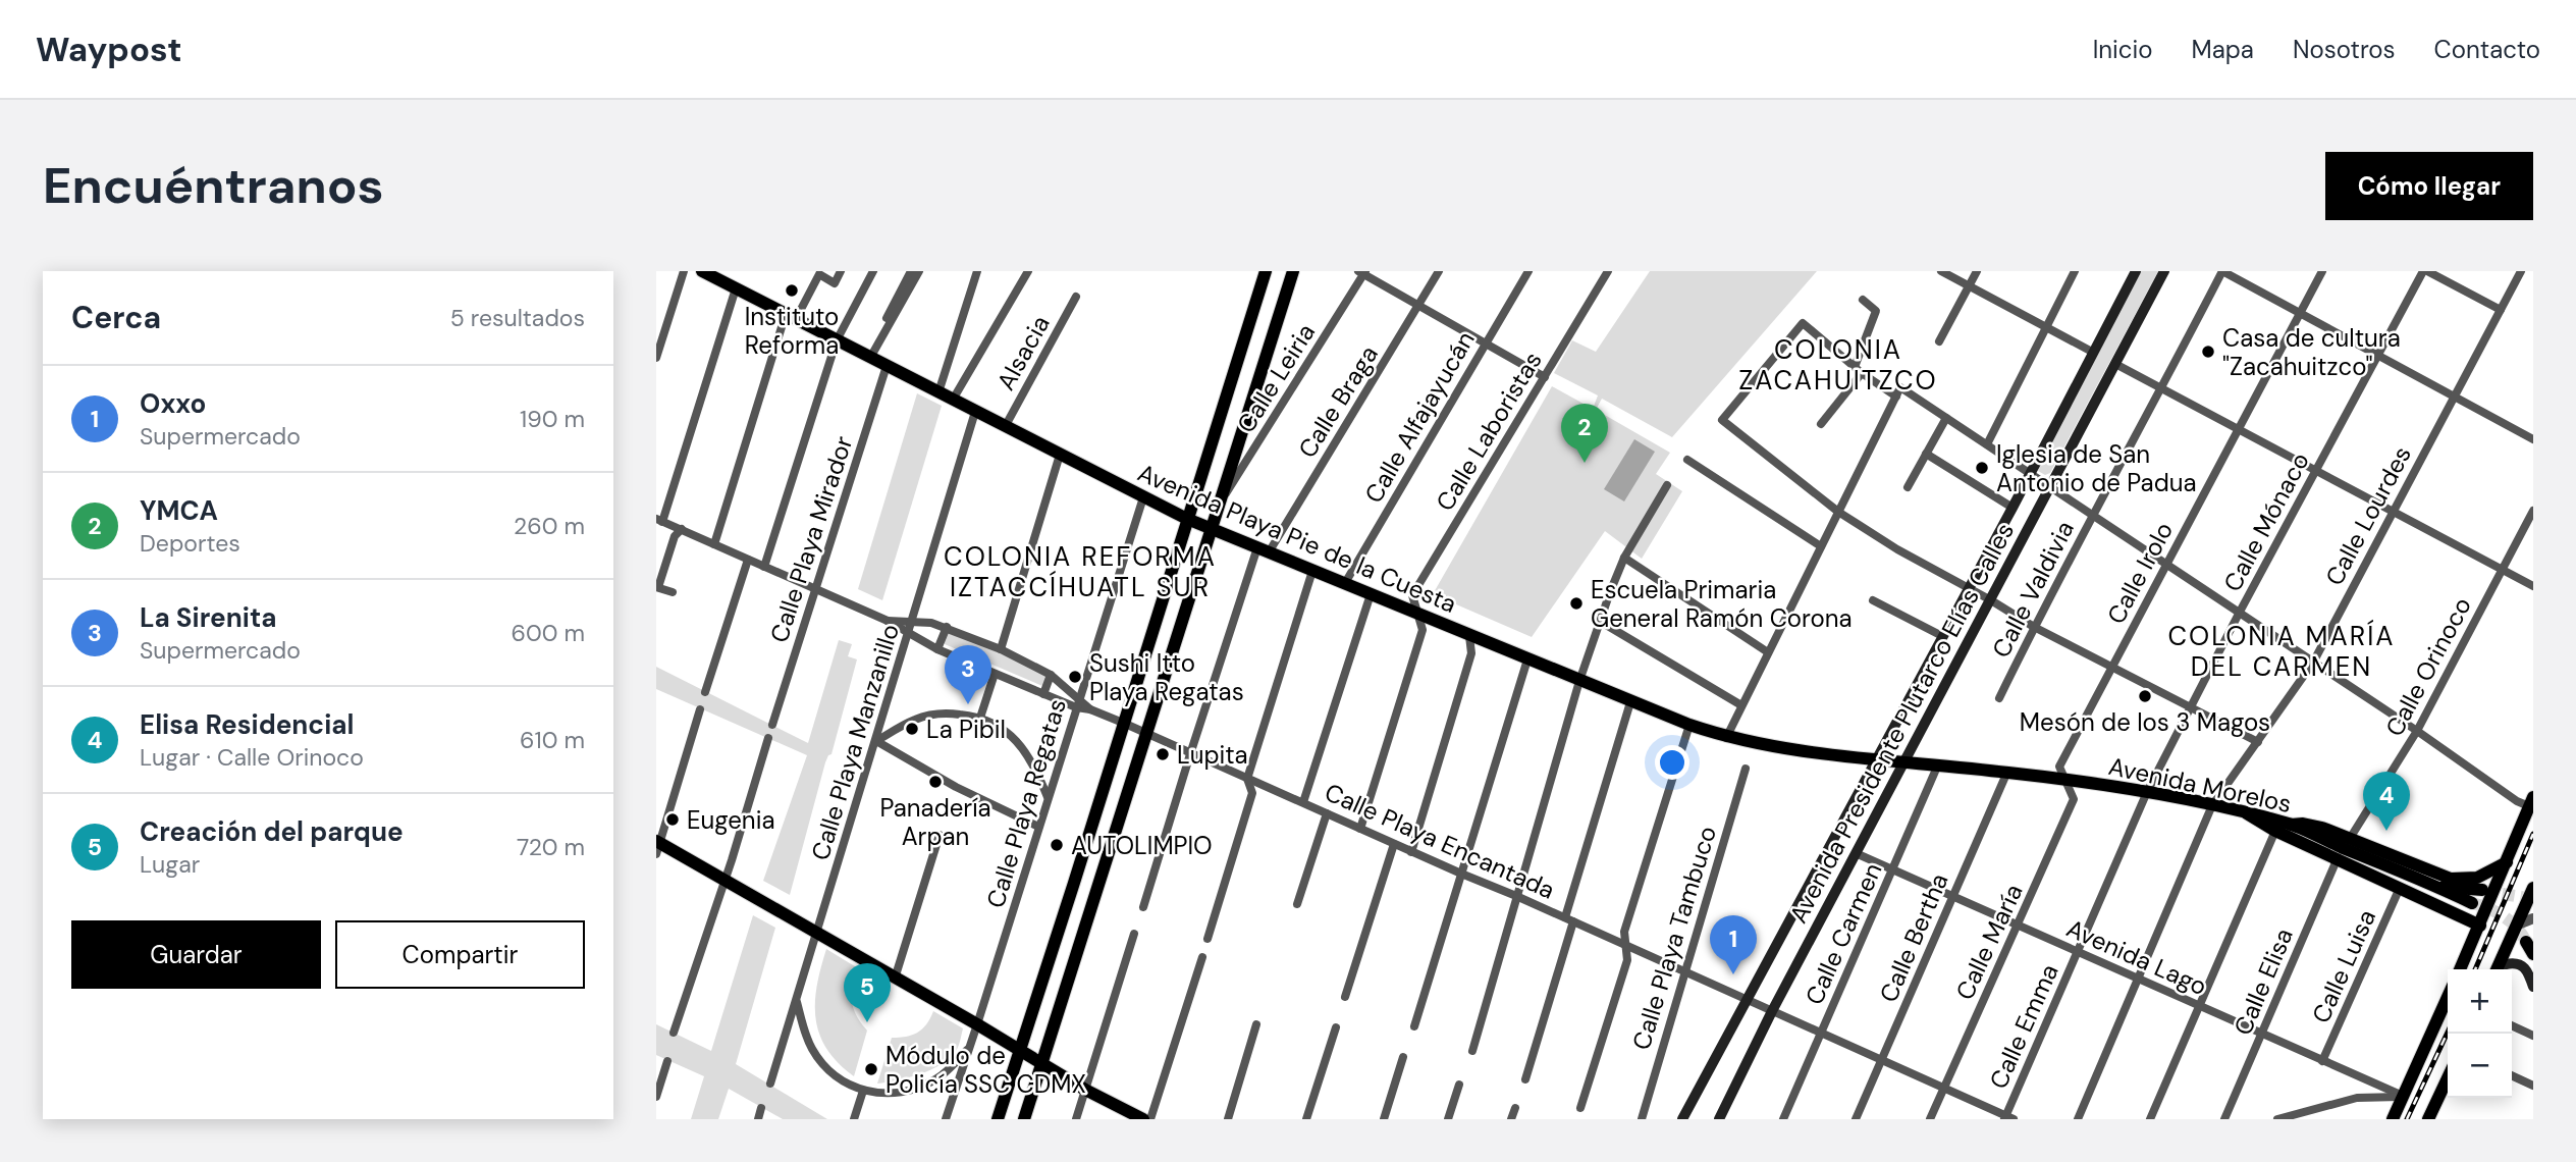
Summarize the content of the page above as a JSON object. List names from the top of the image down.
{
  "streets": {
    "main road": ["Avenida Playa Pie de la Cuesta", "Avenida Presidente Plutarco Elías Calles", "Avenida Morelos"],
    "street": [
      "Alsacia",
      "Calle Leiria",
      "Calle Braga",
      "Calle Alfajayucán",
      "Calle Laboristas",
      "Calle Lourdes",
      "Calle Mónaco",
      "Calle Playa Mirador",
      "Calle Irolo",
      "Calle Valdivia",
      "Calle Orinoco",
      "Calle Playa Manzanillo",
      "Calle Playa Regatas",
      "Calle Playa Encantada",
      "Calle Carmen",
      "Calle Playa Tambuco",
      "Calle Bertha",
      "Calle María",
      "Avenida Lago",
      "Calle Luisa",
      "Calle Elisa",
      "Calle Emma"
    ]
  },
  "crossings": [
    ["Alsacia", "Avenida Playa Pie de la Cuesta"],
    ["Calle Braga", "Avenida Playa Pie de la Cuesta"],
    ["Calle Braga", "Calle Playa Encantada"],
    ["Calle Alfajayucán", "Avenida Playa Pie de la Cuesta"],
    ["Calle Laboristas", "Avenida Playa Pie de la Cuesta"],
    ["Calle Laboristas", "Calle Playa Encantada"],
    ["Calle Lourdes", "Avenida Morelos"],
    ["Calle Lourdes", "Avenida Lago"],
    ["Calle Mónaco", "Avenida Morelos"],
    ["Calle Mónaco", "Calle Emma"],
    ["Avenida Playa Pie de la Cuesta", "Calle Playa Mirador"],
    ["Avenida Playa Pie de la Cuesta", "Avenida Presidente Plutarco Elías Calles"],
    ["Avenida Playa Pie de la Cuesta", "Calle Playa Manzanillo"],
    ["Avenida Playa Pie de la Cuesta", "Avenida Morelos"],
    ["Avenida Playa Pie de la Cuesta", "Calle Playa Regatas"],
    ["Calle Playa Mirador", "Calle Playa Encantada"],
    ["Calle Irolo", "Avenida Morelos"],
    ["Calle Irolo", "Calle María"],
    ["Avenida Presidente Plutarco Elías Calles", "Avenida Morelos"],
    ["Avenida Presidente Plutarco Elías Calles", "Calle Playa Encantada"],
    ["Avenida Presidente Plutarco Elías Calles", "Avenida Lago"],
    ["Calle Playa Manzanillo", "Calle Playa Encantada"],
    ["Avenida Morelos", "Calle Carmen"],
    ["Avenida Morelos", "Calle Bertha"],
    ["Avenida Morelos", "Calle María"],
    ["Avenida Morelos", "Calle Emma"],
    ["Calle Playa Regatas", "Calle Playa Encantada"],
    ["Calle Playa Encantada", "Calle Carmen"],
    ["Calle Playa Encantada", "Calle Playa Tambuco"],
    ["Calle Playa Encantada", "Calle Bertha"],
    ["Calle Playa Encantada", "Calle María"],
    ["Calle Playa Encantada", "Calle Emma"],
    ["Calle Carmen", "Avenida Lago"],
    ["Calle Bertha", "Avenida Lago"],
    ["Calle María", "Avenida Lago"],
    ["Avenida Lago", "Calle Luisa"],
    ["Avenida Lago", "Calle Elisa"],
    ["Avenida Lago", "Calle Emma"]
  ],
  "districts": ["COLONIA ZACAHUITZCO", "COLONIA REFORMA IZTACCÍHUATL SUR", "COLONIA MARÍA DEL CARMEN"],
  "places": [
    "Instituto Reforma",
    "Casa de cultura \"Zacahuitzco\"",
    "Iglesia de San Antonio de Padua",
    "Escuela Primaria General Ramón Corona",
    "Sushi Itto Playa Regatas",
    "Mesón de los 3 Magos",
    "La Pibil",
    "Lupita",
    "Panadería Arpan",
    "Eugenia",
    "AUTOLIMPIO",
    "Módulo de Policía SSC CDMX"
  ],
  "page": {
    "header": "Waypost",
    "nav": [
      "Inicio",
      "Mapa",
      "Nosotros",
      "Contacto"
    ],
    "buttons": [
      "Cómo llegar",
      ["Guardar", "Compartir"]
    ],
    "title": "Encuéntranos",
    "heading": ["Cerca", "5 resultados"],
    "list": [
      {
        "mark": "1",
        "name": "Oxxo",
        "note": "Supermercado",
        "value": "190 m"
      },
      {
        "mark": "2",
        "name": "YMCA",
        "note": "Deportes",
        "value": "260 m"
      },
      {
        "mark": "3",
        "name": "La Sirenita",
        "note": "Supermercado",
        "value": "600 m"
      },
      {
        "mark": "4",
        "name": "Elisa Residencial",
        "note": "Lugar · Calle Orinoco",
        "value": "610 m"
      },
      {
        "mark": "5",
        "name": "Creación del parque",
        "note": "Lugar",
        "value": "720 m"
      }
    ],
    "pins": [
      "2",
      "3",
      "4",
      "1",
      "5"
    ],
    "map_buttons": ["+", "−"]
  }
}
